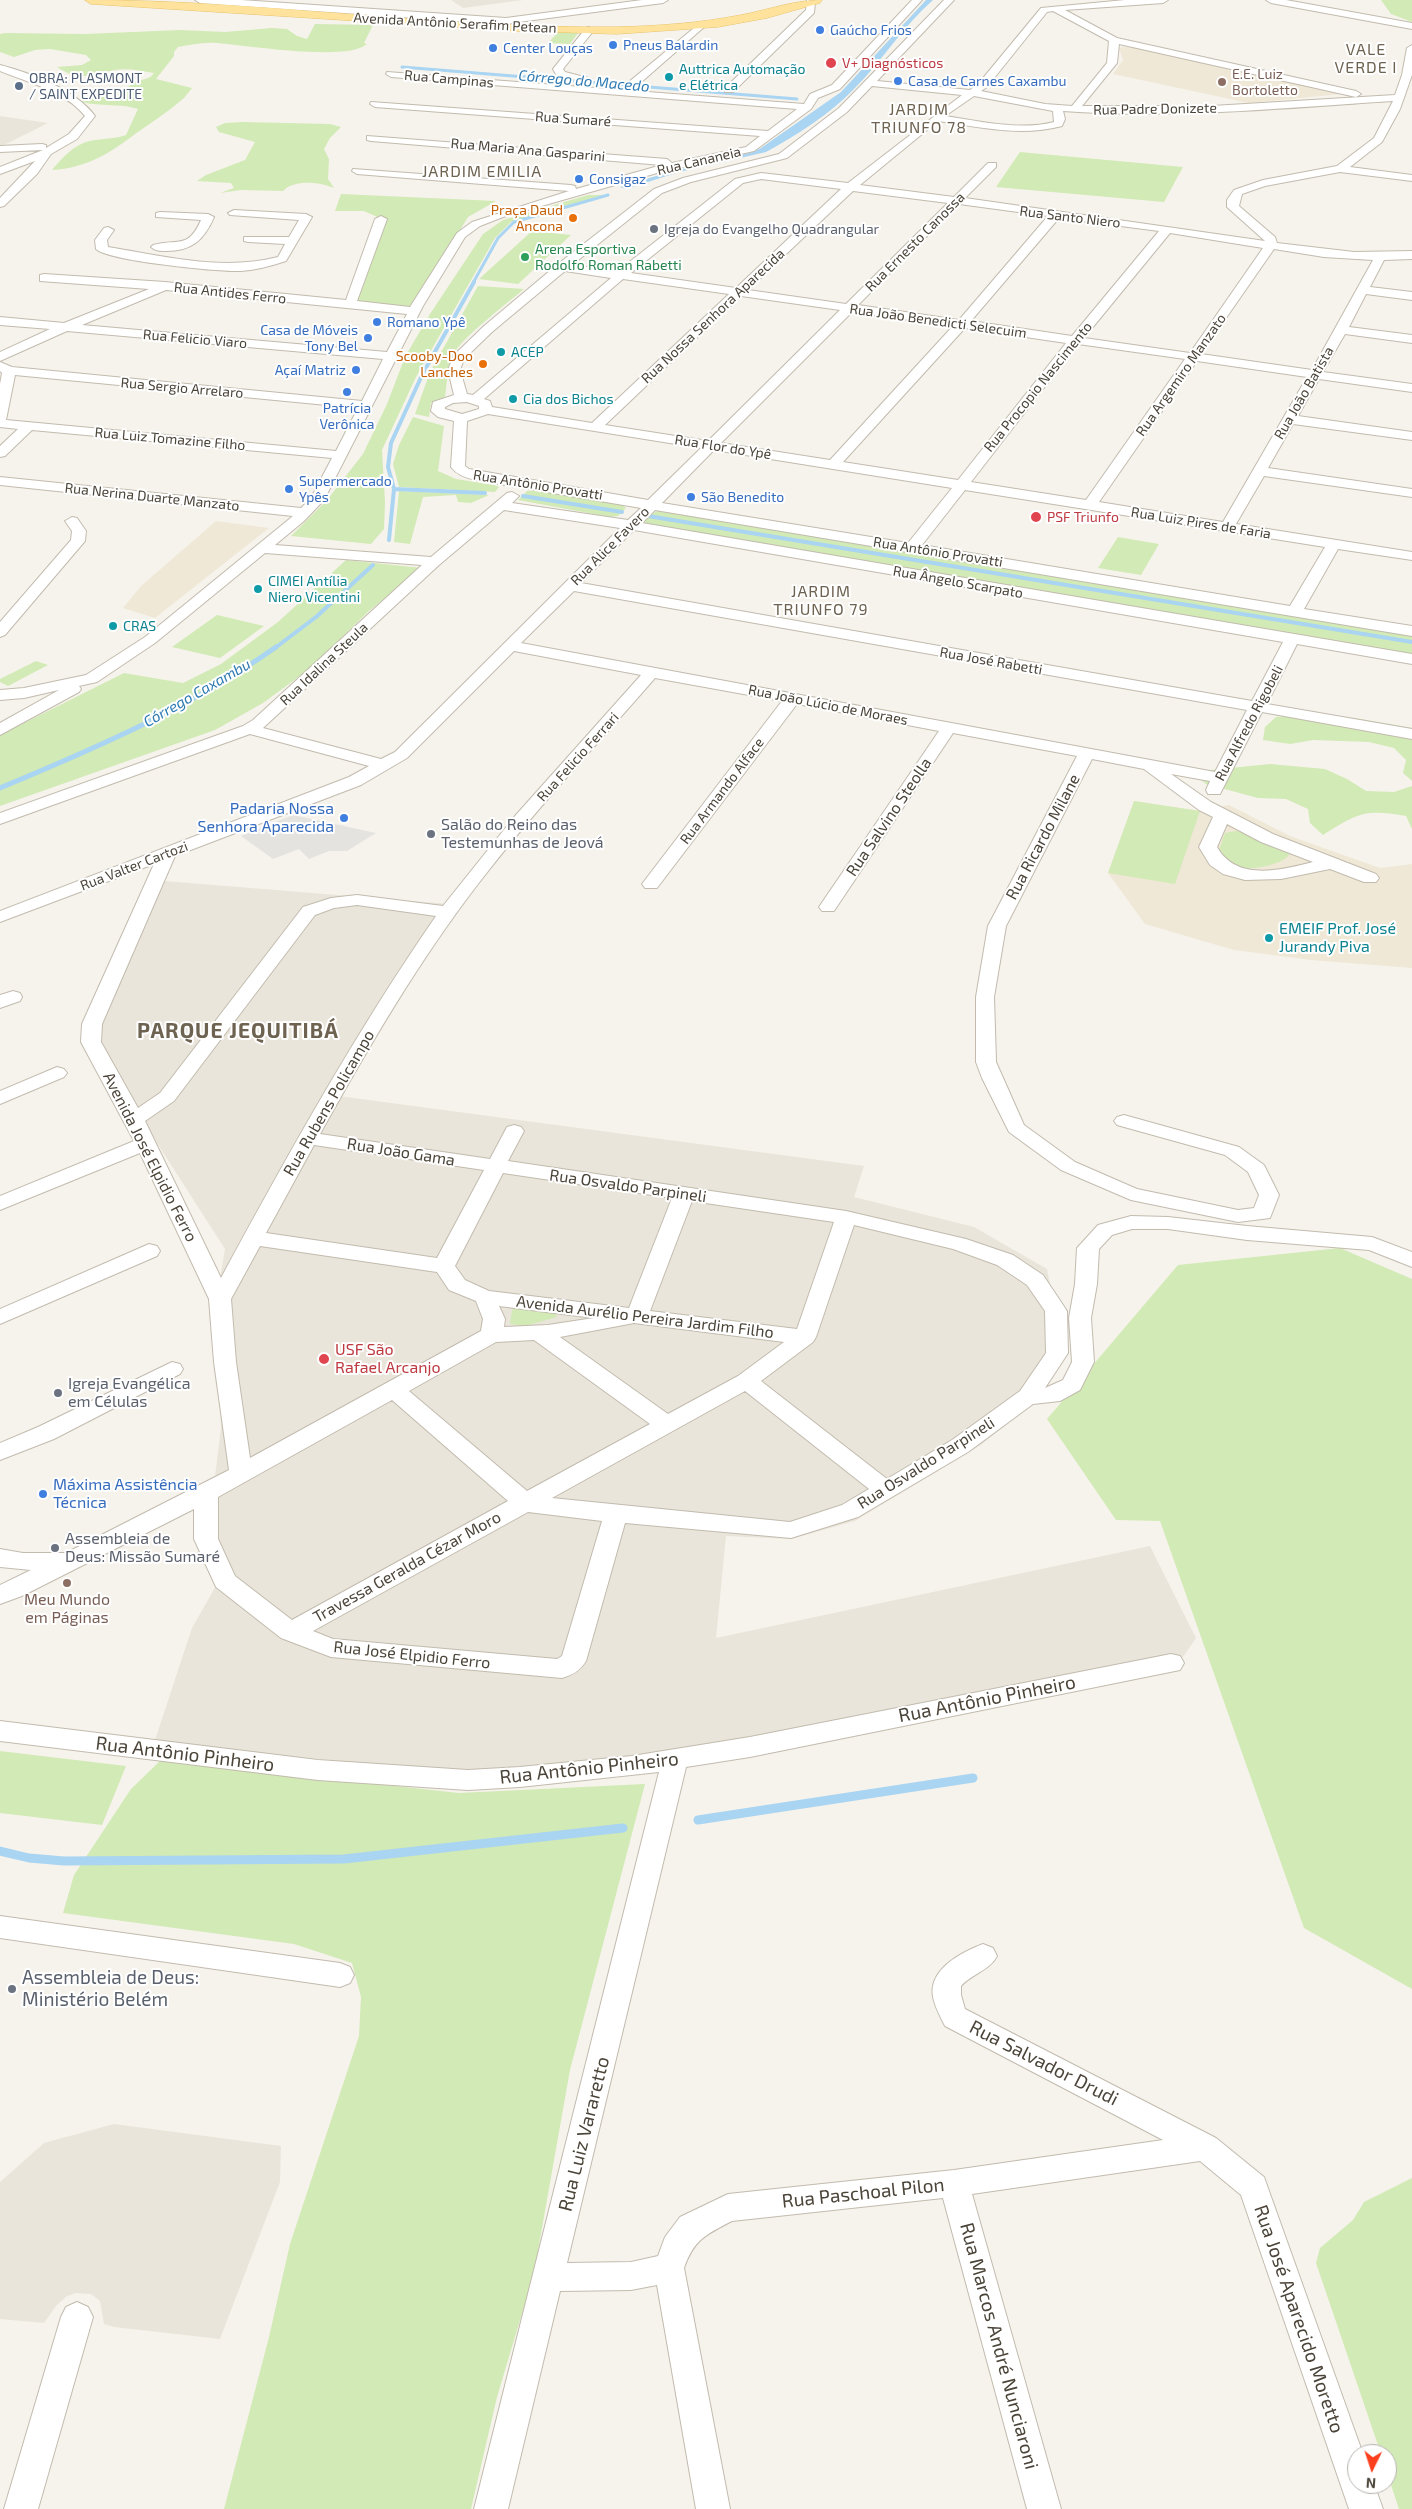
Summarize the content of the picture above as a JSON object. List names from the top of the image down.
{
  "streets": {
    "main road": ["Avenida Antônio Serafim Petean"],
    "street": [
      "Rua Campinas",
      "Rua Padre Donizete",
      "Rua Sumaré",
      "Rua Maria Ana Gasparini",
      "Rua Cananeia",
      "Rua Santo Niero",
      "Rua Ernesto Canossa",
      "Rua Antides Ferro",
      "Rua Nossa Senhora Aparecida",
      "Rua João Benedicti Selecuim",
      "Rua Felicio Viaro",
      "Rua Argemiro Manzato",
      "Rua Procopio Nascimento",
      "Rua Sergio Arrelaro",
      "Rua João Batista",
      "Rua Luiz Tomazine Filho",
      "Rua Flor do Ypê",
      "Rua Antônio Provatti",
      "Rua Nerina Duarte Manzato",
      "Rua Luiz Pires de Faria",
      "Rua Alice Favero",
      "Rua Ângelo Scarpato",
      "Rua José Rabetti",
      "Rua Idalina Steula",
      "Rua João Lúcio de Moraes",
      "Rua Alfredo Rigobeli",
      "Rua Felicio Ferrari",
      "Rua Armando Alface",
      "Rua Salvino Steolla",
      "Rua Ricardo Milane",
      "Rua Valter Cartozi",
      "Rua Rubens Policampo",
      "Rua João Gama",
      "Avenida José Elpidio Ferro",
      "Rua Osvaldo Parpineli",
      "Avenida Aurélio Pereira Jardim Filho",
      "Travessa Geralda Cézar Moro",
      "Rua José Elpidio Ferro",
      "Rua Antônio Pinheiro",
      "Rua Salvador Drudi",
      "Rua Luiz Vararetto",
      "Rua Paschoal Pilon",
      "Rua José Aparecido Moretto",
      "Rua Marcos André Nunciaroni"
    ]
  },
  "crossings": [
    ["Rua Campinas", "Rua Cananeia"],
    ["Rua Padre Donizete", "Rua Nossa Senhora Aparecida"],
    ["Rua Sumaré", "Rua Cananeia"],
    ["Rua Maria Ana Gasparini", "Rua Cananeia"],
    ["Rua Cananeia", "Rua Antides Ferro"],
    ["Rua Cananeia", "Rua Felicio Viaro"],
    ["Rua Cananeia", "Rua Sergio Arrelaro"],
    ["Rua Cananeia", "Rua Luiz Tomazine Filho"],
    ["Rua Cananeia", "Rua Nerina Duarte Manzato"],
    ["Rua Santo Niero", "Rua Ernesto Canossa"],
    ["Rua Santo Niero", "Rua Nossa Senhora Aparecida"],
    ["Rua Santo Niero", "Rua João Benedicti Selecuim"],
    ["Rua Santo Niero", "Rua Argemiro Manzato"],
    ["Rua Santo Niero", "Rua Procopio Nascimento"],
    ["Rua Santo Niero", "Rua João Batista"],
    ["Rua Ernesto Canossa", "Rua João Benedicti Selecuim"],
    ["Rua Ernesto Canossa", "Rua Flor do Ypê"],
    ["Rua Ernesto Canossa", "Rua Alice Favero"],
    ["Rua Nossa Senhora Aparecida", "Rua João Benedicti Selecuim"],
    ["Rua Nossa Senhora Aparecida", "Rua Flor do Ypê"],
    ["Rua João Benedicti Selecuim", "Rua Argemiro Manzato"],
    ["Rua João Benedicti Selecuim", "Rua Procopio Nascimento"],
    ["Rua João Benedicti Selecuim", "Rua João Batista"],
    ["Rua Argemiro Manzato", "Rua Luiz Pires de Faria"],
    ["Rua Procopio Nascimento", "Rua Flor do Ypê"],
    ["Rua Procopio Nascimento", "Rua Antônio Provatti"],
    ["Rua Procopio Nascimento", "Rua Luiz Pires de Faria"],
    ["Rua João Batista", "Rua Luiz Pires de Faria"],
    ["Rua Flor do Ypê", "Rua Luiz Pires de Faria"],
    ["Rua Flor do Ypê", "Rua Alice Favero"],
    ["Rua Antônio Provatti", "Rua Alice Favero"],
    ["Rua Antônio Provatti", "Rua Idalina Steula"],
    ["Rua Alice Favero", "Rua Ângelo Scarpato"],
    ["Rua Alice Favero", "Rua José Rabetti"],
    ["Rua Alice Favero", "Rua João Lúcio de Moraes"],
    ["Rua Alice Favero", "Rua Valter Cartozi"],
    ["Rua Ângelo Scarpato", "Rua Idalina Steula"],
    ["Rua Ângelo Scarpato", "Rua Alfredo Rigobeli"],
    ["Rua José Rabetti", "Rua Alfredo Rigobeli"],
    ["Rua João Lúcio de Moraes", "Rua Alfredo Rigobeli"],
    ["Rua João Lúcio de Moraes", "Rua Felicio Ferrari"],
    ["Rua João Lúcio de Moraes", "Rua Armando Alface"],
    ["Rua João Lúcio de Moraes", "Rua Salvino Steolla"],
    ["Rua João Lúcio de Moraes", "Rua Ricardo Milane"],
    ["Rua João Lúcio de Moraes", "Rua Valter Cartozi"],
    ["Rua Felicio Ferrari", "Rua Rubens Policampo"],
    ["Rua Valter Cartozi", "Avenida José Elpidio Ferro"],
    ["Rua Rubens Policampo", "Rua João Gama"],
    ["Rua Rubens Policampo", "Avenida José Elpidio Ferro"],
    ["Rua João Gama", "Rua Osvaldo Parpineli"],
    ["Rua Osvaldo Parpineli", "Travessa Geralda Cézar Moro"],
    ["Rua Osvaldo Parpineli", "Rua José Elpidio Ferro"],
    ["Avenida Aurélio Pereira Jardim Filho", "Travessa Geralda Cézar Moro"],
    ["Travessa Geralda Cézar Moro", "Rua José Elpidio Ferro"],
    ["Rua Antônio Pinheiro", "Rua Luiz Vararetto"],
    ["Rua Salvador Drudi", "Rua Paschoal Pilon"],
    ["Rua Salvador Drudi", "Rua José Aparecido Moretto"],
    ["Rua Paschoal Pilon", "Rua José Aparecido Moretto"],
    ["Rua Paschoal Pilon", "Rua Marcos André Nunciaroni"]
  ],
  "districts": [
    "VALE VERDE I",
    "JARDIM TRIUNFO 78",
    "JARDIM EMILIA",
    "JARDIM TRIUNFO 79",
    "PARQUE JEQUITIBÁ"
  ],
  "water": ["Córrego do Macedo", "Córrego Caxambu"],
  "places": [
    "Gaúcho Frios",
    "Pneus Balardin",
    "Center Louças",
    "V+ Diagnósticos",
    "Auttrica Automação e Elétrica",
    "Casa de Carnes Caxambu",
    "E.E. Luiz Bortoletto",
    "OBRA: PLASMONT / SAINT EXPEDITE",
    "Consigaz",
    "Praça Daud Ancona",
    "Igreja do Evangelho Quadrangular",
    "Arena Esportiva Rodolfo Roman Rabetti",
    "Romano Ypê",
    "Casa de Móveis Tony Bel",
    "ACEP",
    "Scooby-Doo Lanches",
    "Açaí Matriz",
    "Patrícia Verônica",
    "Cia dos Bichos",
    "Supermercado Ypês",
    "São Benedito",
    "PSF Triunfo",
    "CIMEI Antília Niero Vicentini",
    "CRAS",
    "Padaria Nossa Senhora Aparecida",
    "Salão do Reino das Testemunhas de Jeová",
    "EMEIF Prof. José Jurandy Piva",
    "USF São Rafael Arcanjo",
    "Igreja Evangélica em Células",
    "Máxima Assistência Técnica",
    "Assembleia de Deus: Missão Sumaré",
    "Meu Mundo em Páginas",
    "Assembleia de Deus: Ministério Belém"
  ],
  "north": "bottom"
}
